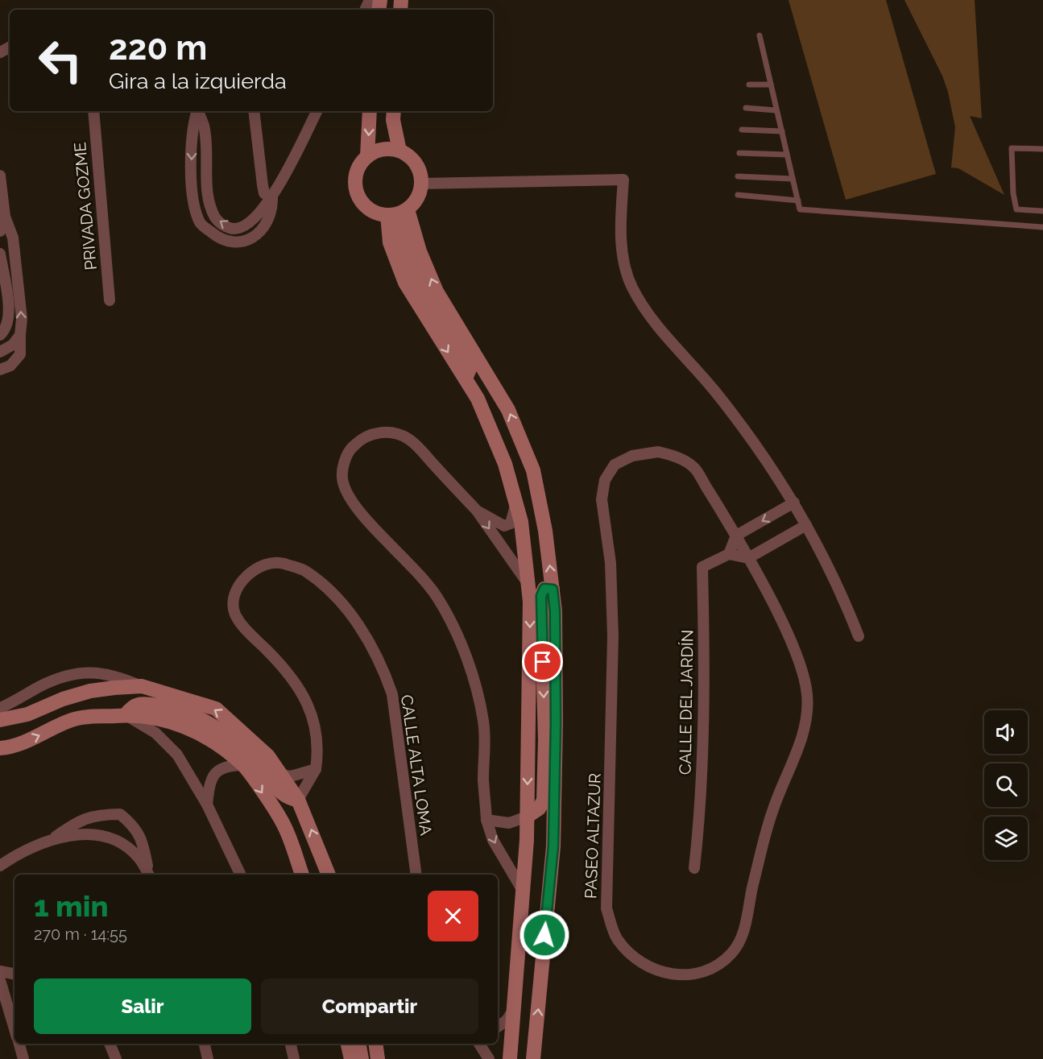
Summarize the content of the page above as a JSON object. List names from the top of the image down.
{
  "streets": {
    "street": [
      "PRIVADA GOZME",
      "CALLE DEL JARDÍN",
      "CALLE ALTA LOMA",
      "PASEO ALTAZUR"
    ]
  },
  "page": {
    "turn": ["220 m", "Gira a la izquierda"],
    "heading": ["1 min", "270 m · 14:55"],
    "buttons": ["Salir", "Compartir"]
  }
}
